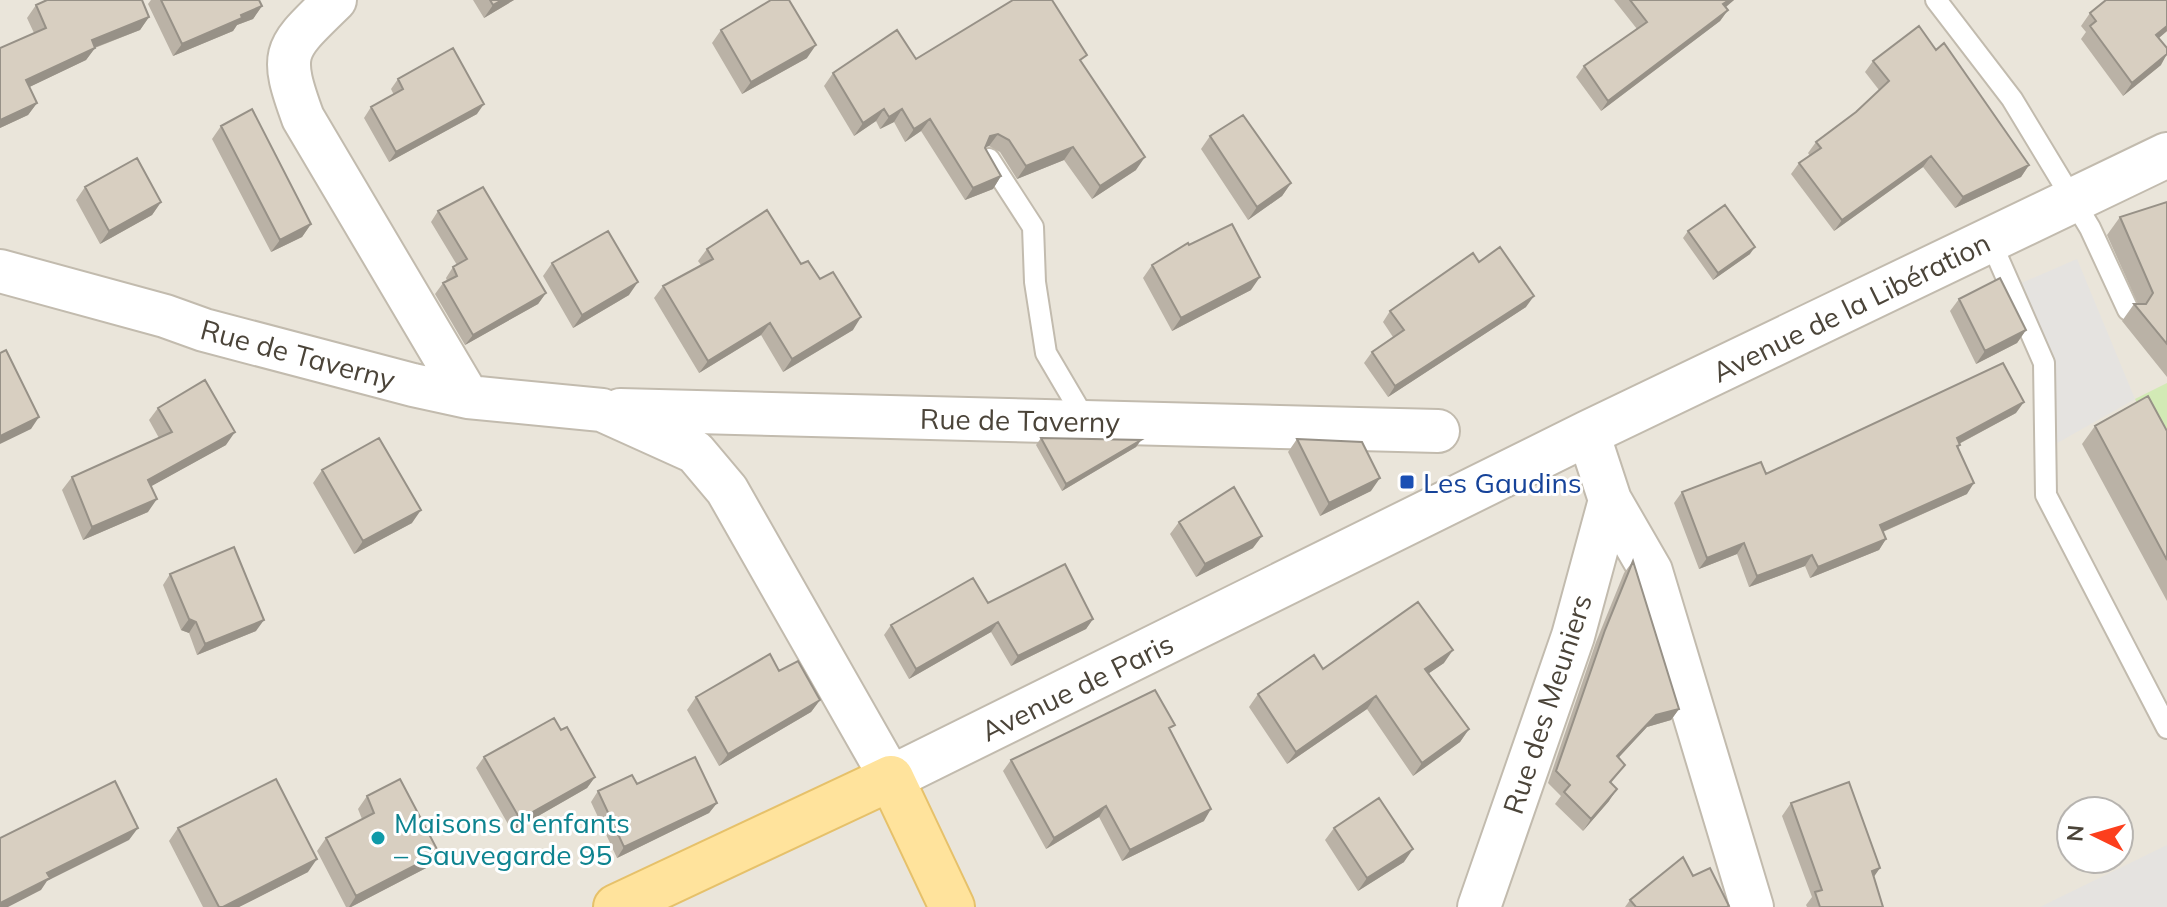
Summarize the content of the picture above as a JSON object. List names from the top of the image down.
{
  "streets": {
    "main road": ["Avenue de Paris"],
    "street": ["Avenue de la Libération", "Rue de Taverny", "Rue des Meuniers"]
  },
  "crossings": [
    ["Avenue de la Libération", "Avenue de Paris"],
    ["Rue de Taverny", "Avenue de Paris"]
  ],
  "places": {
    "transit": ["Les Gaudins"],
    "other": ["Maisons d'enfants – Sauvegarde 95"]
  },
  "north": "left"
}
